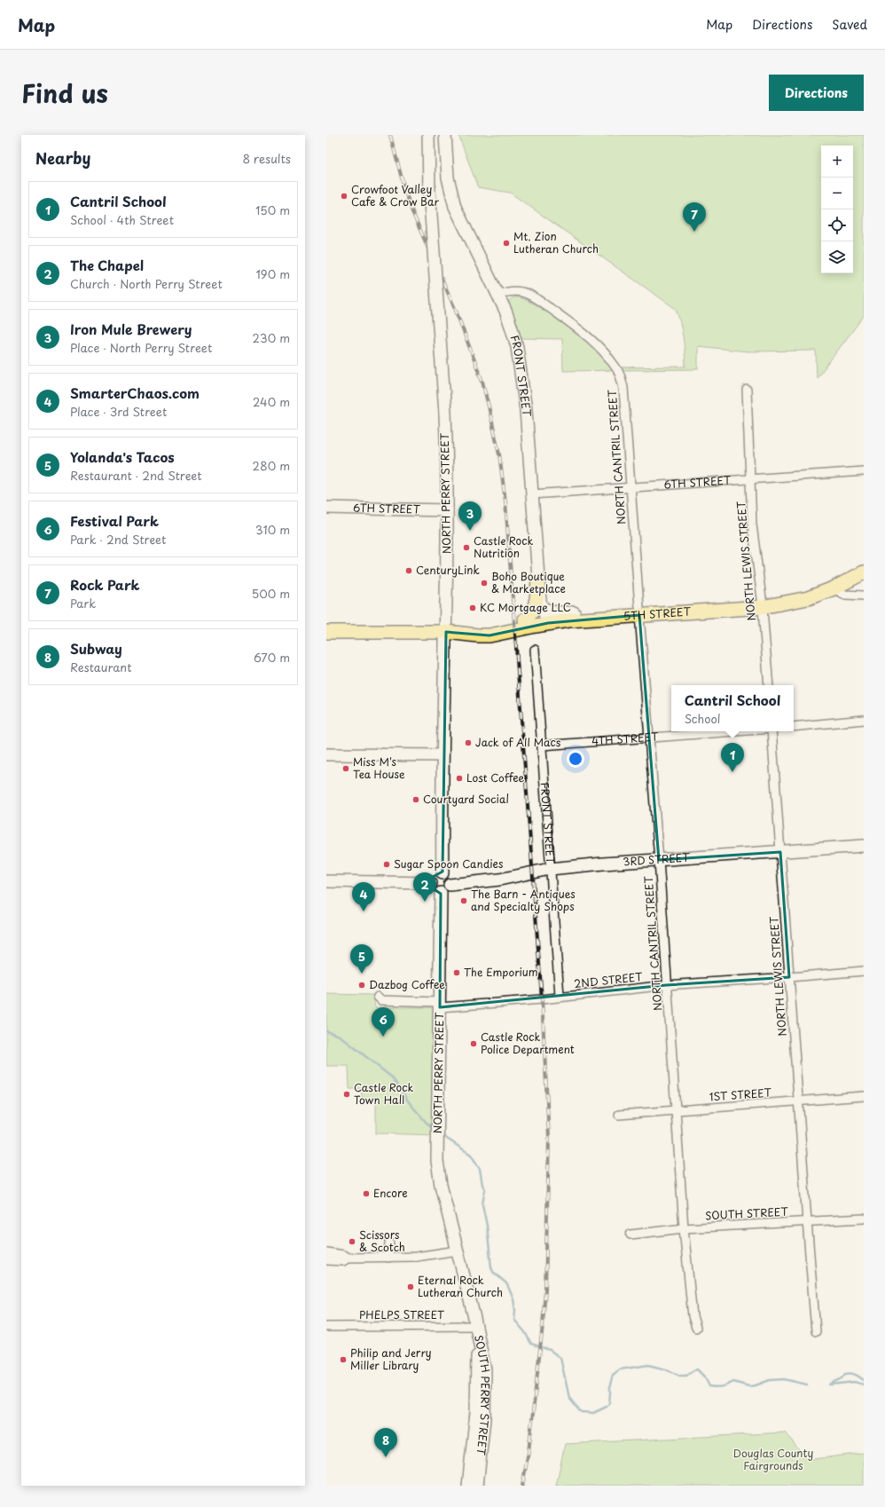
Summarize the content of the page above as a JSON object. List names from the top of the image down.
{
  "streets": {
    "main road": ["5TH STREET"],
    "street": [
      "FRONT STREET",
      "NORTH CANTRIL STREET",
      "6TH STREET",
      "NORTH PERRY STREET",
      "NORTH LEWIS STREET",
      "4TH STREET",
      "3RD STREET",
      "2ND STREET",
      "1ST STREET",
      "SOUTH STREET",
      "PHELPS STREET",
      "SOUTH PERRY STREET"
    ]
  },
  "crossings": [
    ["FRONT STREET", "NORTH CANTRIL STREET"],
    ["FRONT STREET", "6TH STREET"],
    ["FRONT STREET", "NORTH PERRY STREET"],
    ["FRONT STREET", "5TH STREET"],
    ["FRONT STREET", "4TH STREET"],
    ["FRONT STREET", "3RD STREET"],
    ["FRONT STREET", "2ND STREET"],
    ["NORTH CANTRIL STREET", "6TH STREET"],
    ["NORTH CANTRIL STREET", "5TH STREET"],
    ["NORTH CANTRIL STREET", "4TH STREET"],
    ["NORTH CANTRIL STREET", "3RD STREET"],
    ["NORTH CANTRIL STREET", "2ND STREET"],
    ["NORTH CANTRIL STREET", "1ST STREET"],
    ["NORTH CANTRIL STREET", "SOUTH STREET"],
    ["6TH STREET", "NORTH PERRY STREET"],
    ["6TH STREET", "NORTH LEWIS STREET"],
    ["NORTH PERRY STREET", "5TH STREET"],
    ["NORTH PERRY STREET", "3RD STREET"],
    ["NORTH PERRY STREET", "2ND STREET"],
    ["NORTH PERRY STREET", "SOUTH PERRY STREET"],
    ["NORTH LEWIS STREET", "5TH STREET"],
    ["NORTH LEWIS STREET", "3RD STREET"],
    ["NORTH LEWIS STREET", "2ND STREET"],
    ["NORTH LEWIS STREET", "1ST STREET"],
    ["NORTH LEWIS STREET", "SOUTH STREET"],
    ["PHELPS STREET", "SOUTH PERRY STREET"]
  ],
  "parks": ["Douglas County Fairgrounds"],
  "places": [
    "Crowfoot Valley Cafe & Crow Bar",
    "Mt. Zion Lutheran Church",
    "Castle Rock Nutrition",
    "CenturyLink",
    "Boho Boutique & Marketplace",
    "KC Mortgage LLC",
    "Jack of All Macs",
    "Miss M's Tea House",
    "Lost Coffee",
    "Courtyard Social",
    "Sugar Spoon Candies",
    "The Barn - Antiques and Specialty Shops",
    "The Emporium",
    "Dazbog Coffee",
    "Castle Rock Police Department",
    "Castle Rock Town Hall",
    "Encore",
    "Scissors & Scotch",
    "Eternal Rock Lutheran Church",
    "Philip and Jerry Miller Library"
  ],
  "page": {
    "header": "Map",
    "nav": ["Map", "Directions", "Saved"],
    "title": "Find us",
    "buttons": "Directions",
    "heading": ["Nearby", "8 results"],
    "map_buttons": ["+", "−"],
    "list": [
      {
        "mark": "1",
        "name": "Cantril School",
        "note": "School · 4th Street",
        "value": "150 m"
      },
      {
        "mark": "2",
        "name": "The Chapel",
        "note": "Church · North Perry Street",
        "value": "190 m"
      },
      {
        "mark": "3",
        "name": "Iron Mule Brewery",
        "note": "Place · North Perry Street",
        "value": "230 m"
      },
      {
        "mark": "4",
        "name": "SmarterChaos.com",
        "note": "Place · 3rd Street",
        "value": "240 m"
      },
      {
        "mark": "5",
        "name": "Yolanda's Tacos",
        "note": "Restaurant · 2nd Street",
        "value": "280 m"
      },
      {
        "mark": "6",
        "name": "Festival Park",
        "note": "Park · 2nd Street",
        "value": "310 m"
      },
      {
        "mark": "7",
        "name": "Rock Park",
        "note": "Park",
        "value": "500 m"
      },
      {
        "mark": "8",
        "name": "Subway",
        "note": "Restaurant",
        "value": "670 m"
      }
    ],
    "pins": [
      "7",
      "3",
      "1",
      "2",
      "4",
      "5",
      "6",
      "8"
    ],
    "popup": ["Cantril School", "School"]
  }
}
